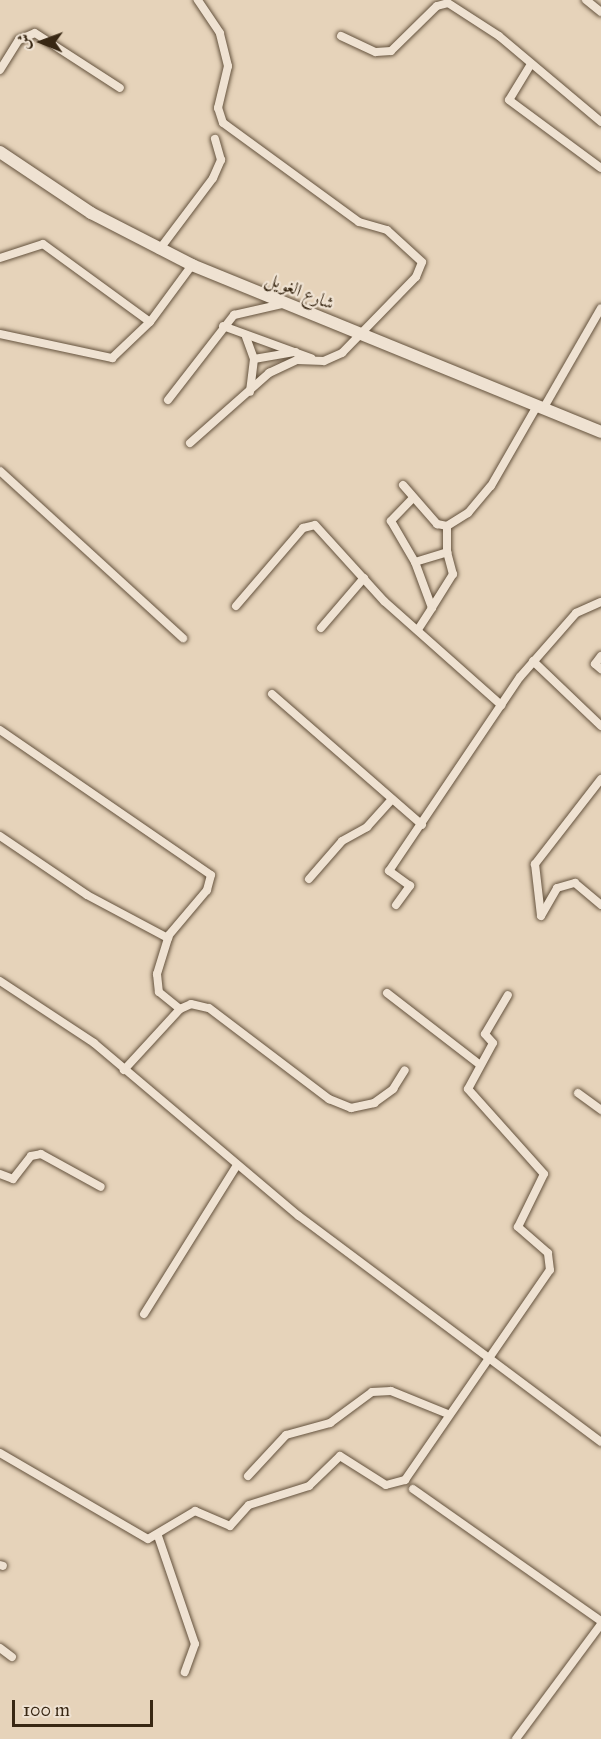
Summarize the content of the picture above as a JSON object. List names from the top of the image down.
{
  "streets": {
    "street": ["شارع الغويل"]
  },
  "scale_bar": "100 m",
  "north": "left"
}
